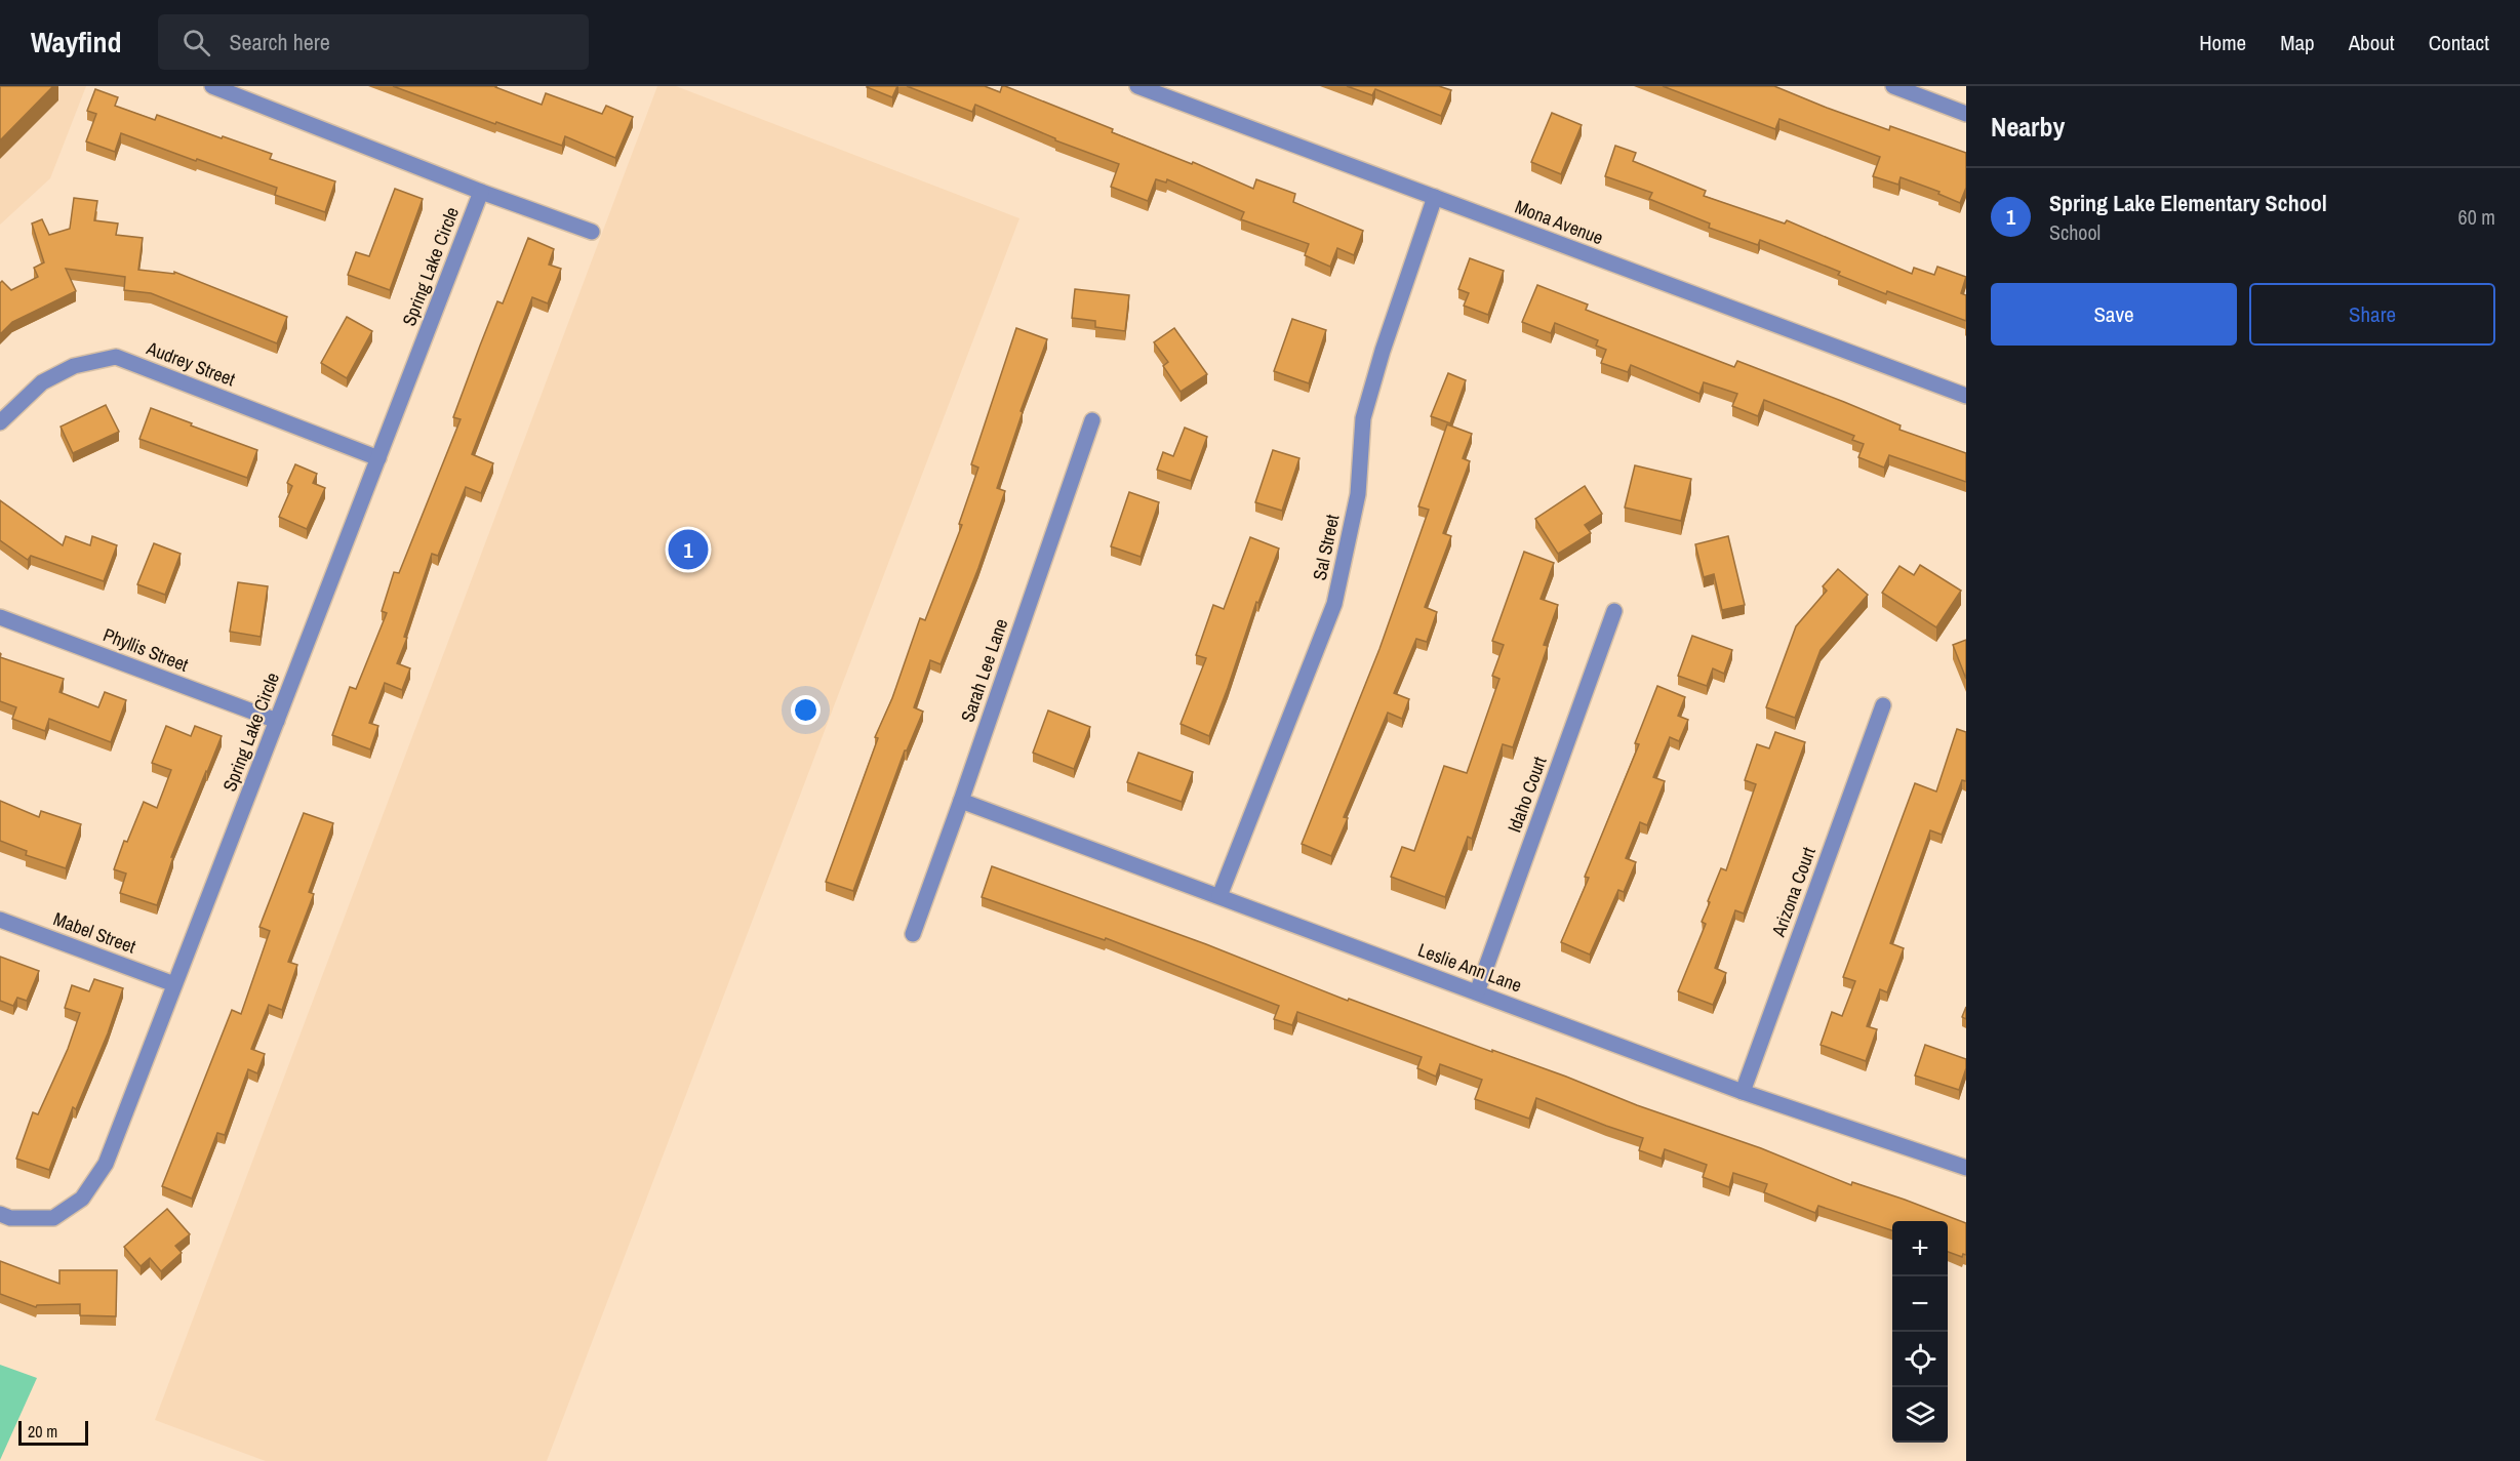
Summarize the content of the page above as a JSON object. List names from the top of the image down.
{
  "streets": {
    "street": [
      "Mona Avenue",
      "Spring Lake Circle",
      "Audrey Street",
      "Sal Street",
      "Phyllis Street",
      "Sarah Lee Lane",
      "Idaho Court",
      "Arizona Court",
      "Mabel Street",
      "Leslie Ann Lane"
    ]
  },
  "crossings": [
    ["Mona Avenue", "Sal Street"],
    ["Spring Lake Circle", "Audrey Street"],
    ["Spring Lake Circle", "Phyllis Street"],
    ["Spring Lake Circle", "Mabel Street"],
    ["Sal Street", "Leslie Ann Lane"],
    ["Sarah Lee Lane", "Leslie Ann Lane"],
    ["Idaho Court", "Leslie Ann Lane"],
    ["Arizona Court", "Leslie Ann Lane"]
  ],
  "scale_bar": "20 m",
  "page": {
    "header": "Wayfind",
    "search": "Search here",
    "nav": [
      "Home",
      "Map",
      "About",
      "Contact"
    ],
    "heading": "Nearby",
    "list": [
      {
        "mark": "1",
        "name": "Spring Lake Elementary School",
        "note": "School",
        "value": "60 m"
      }
    ],
    "buttons": ["Save", "Share"],
    "pins": "1",
    "map_buttons": ["+", "−"],
    "scale": "20 m"
  }
}
